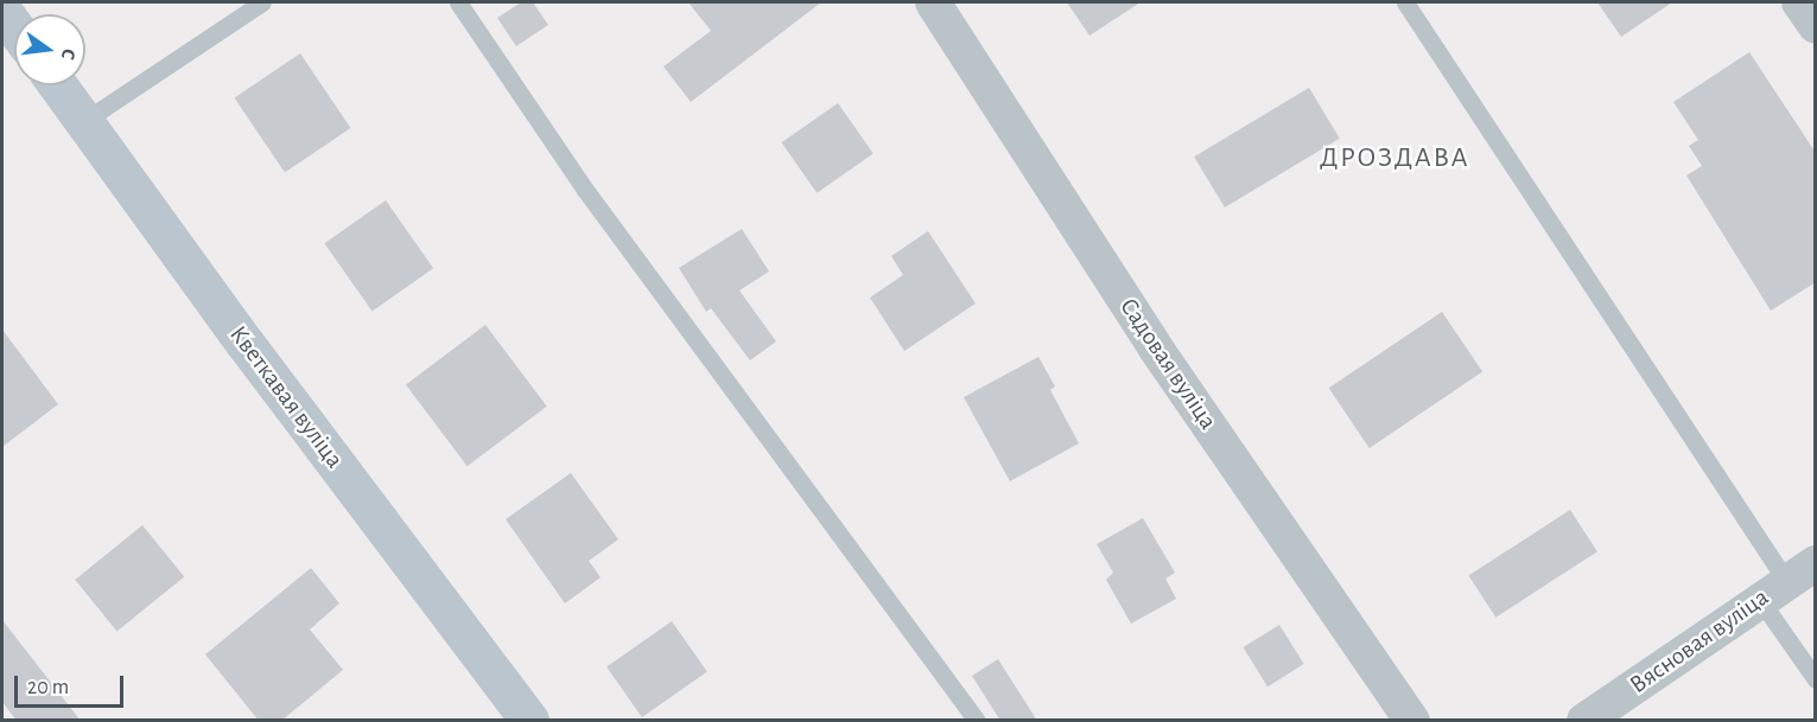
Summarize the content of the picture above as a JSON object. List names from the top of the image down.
{
  "streets": {
    "street": ["Садовая вуліца", "Кветкавая вуліца", "Вясновая вуліца"]
  },
  "districts": ["ДРОЗДАВА"],
  "scale_bar": "20 m",
  "north": "right"
}
